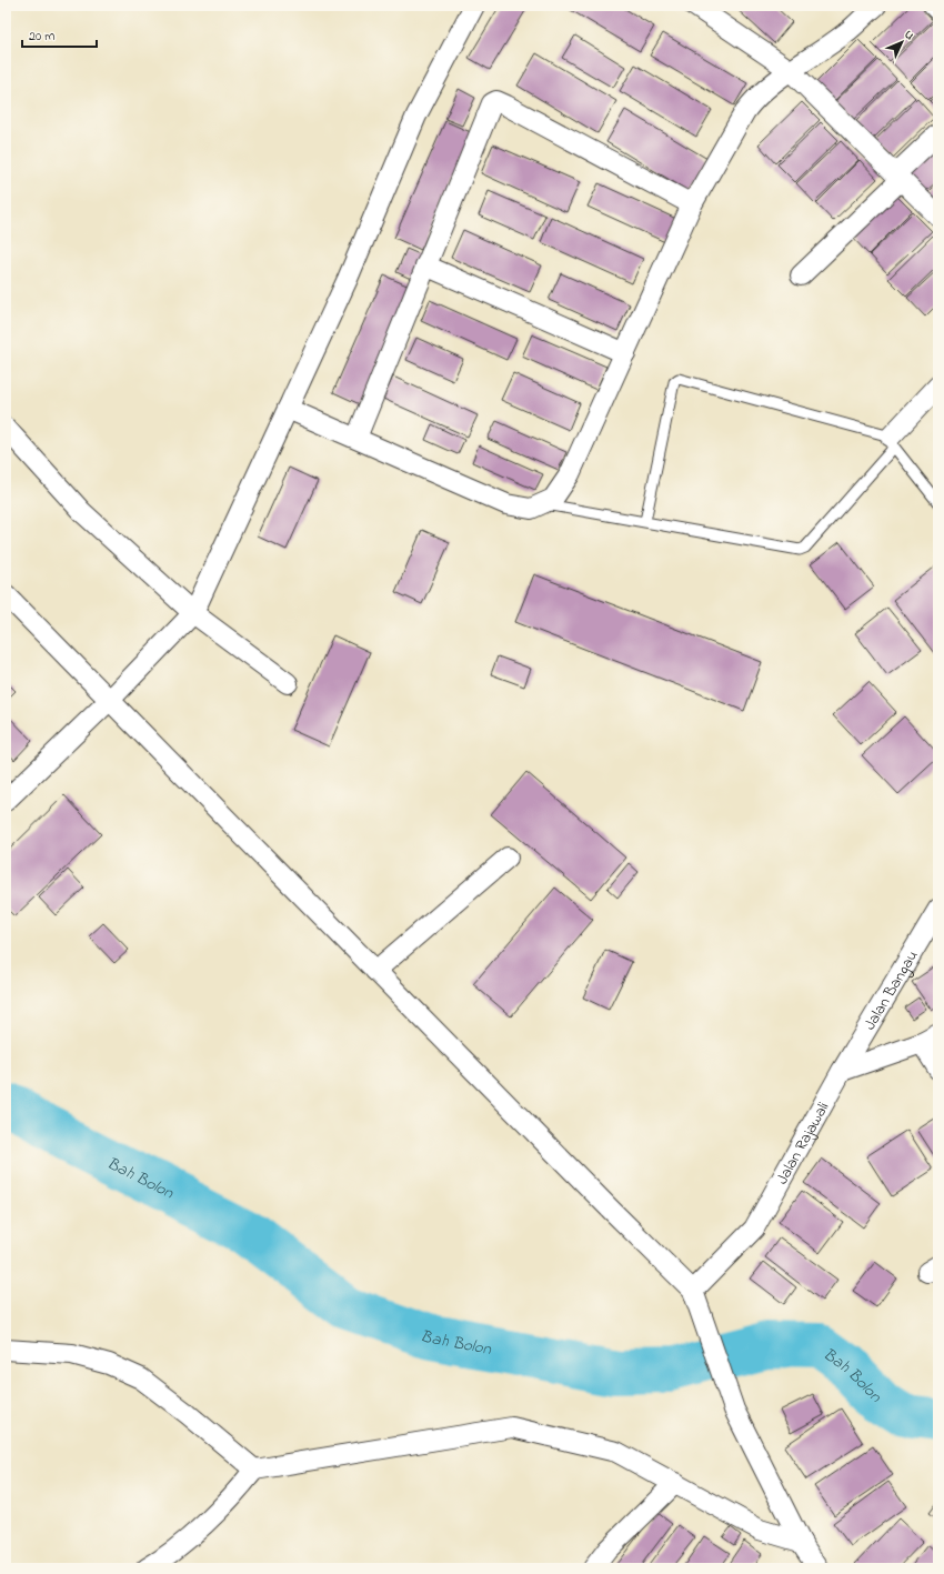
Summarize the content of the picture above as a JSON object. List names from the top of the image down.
{
  "streets": {
    "street": ["Jalan Bangau", "Jalan Rajawali"]
  },
  "crossings": [
    ["Jalan Bangau", "Jalan Rajawali"]
  ],
  "water": ["Bah Bolon"],
  "scale_bar": "20 m",
  "north": "top right"
}
